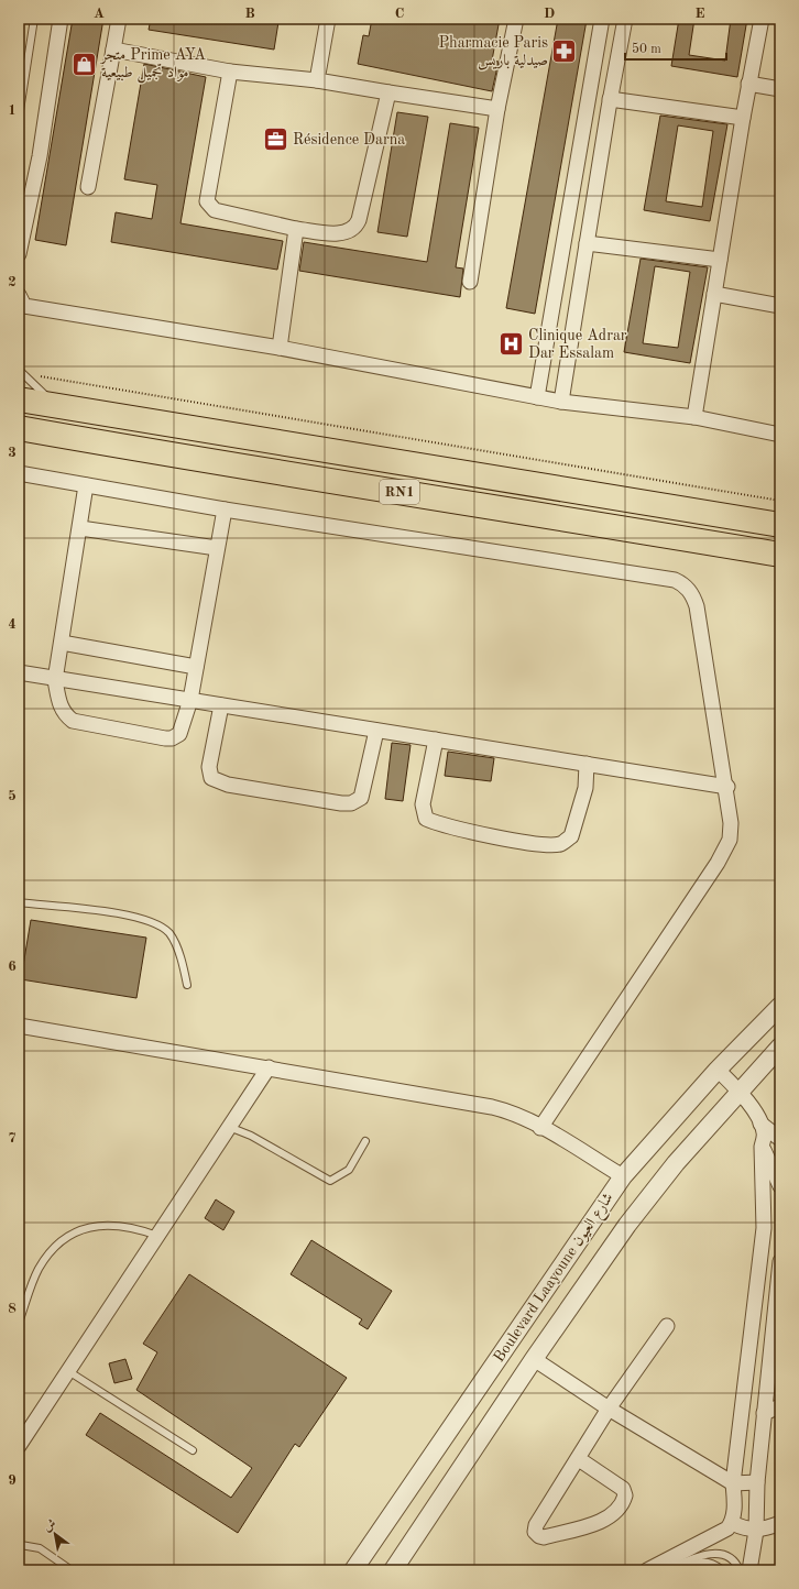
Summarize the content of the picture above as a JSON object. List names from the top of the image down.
{
  "streets": {
    "highway": ["RN1"],
    "street": ["Boulevard Laayoune شارع العيون"]
  },
  "places": {
    "pharmacy": ["Pharmacie Paris صيدلية باريس"],
    "shop": ["متجر Prime AYA مواد تجميل طبيعية"],
    "office": ["Résidence Darna"],
    "hospital": ["Clinique Adrar Dar Essalam"]
  },
  "scale_bar": "50 m",
  "north": "top left",
  "grid": {
    "columns": [
      "A",
      "B",
      "C",
      "D",
      "E"
    ],
    "rows": [
      "1",
      "2",
      "3",
      "4",
      "5",
      "6",
      "7",
      "8",
      "9"
    ]
  }
}
